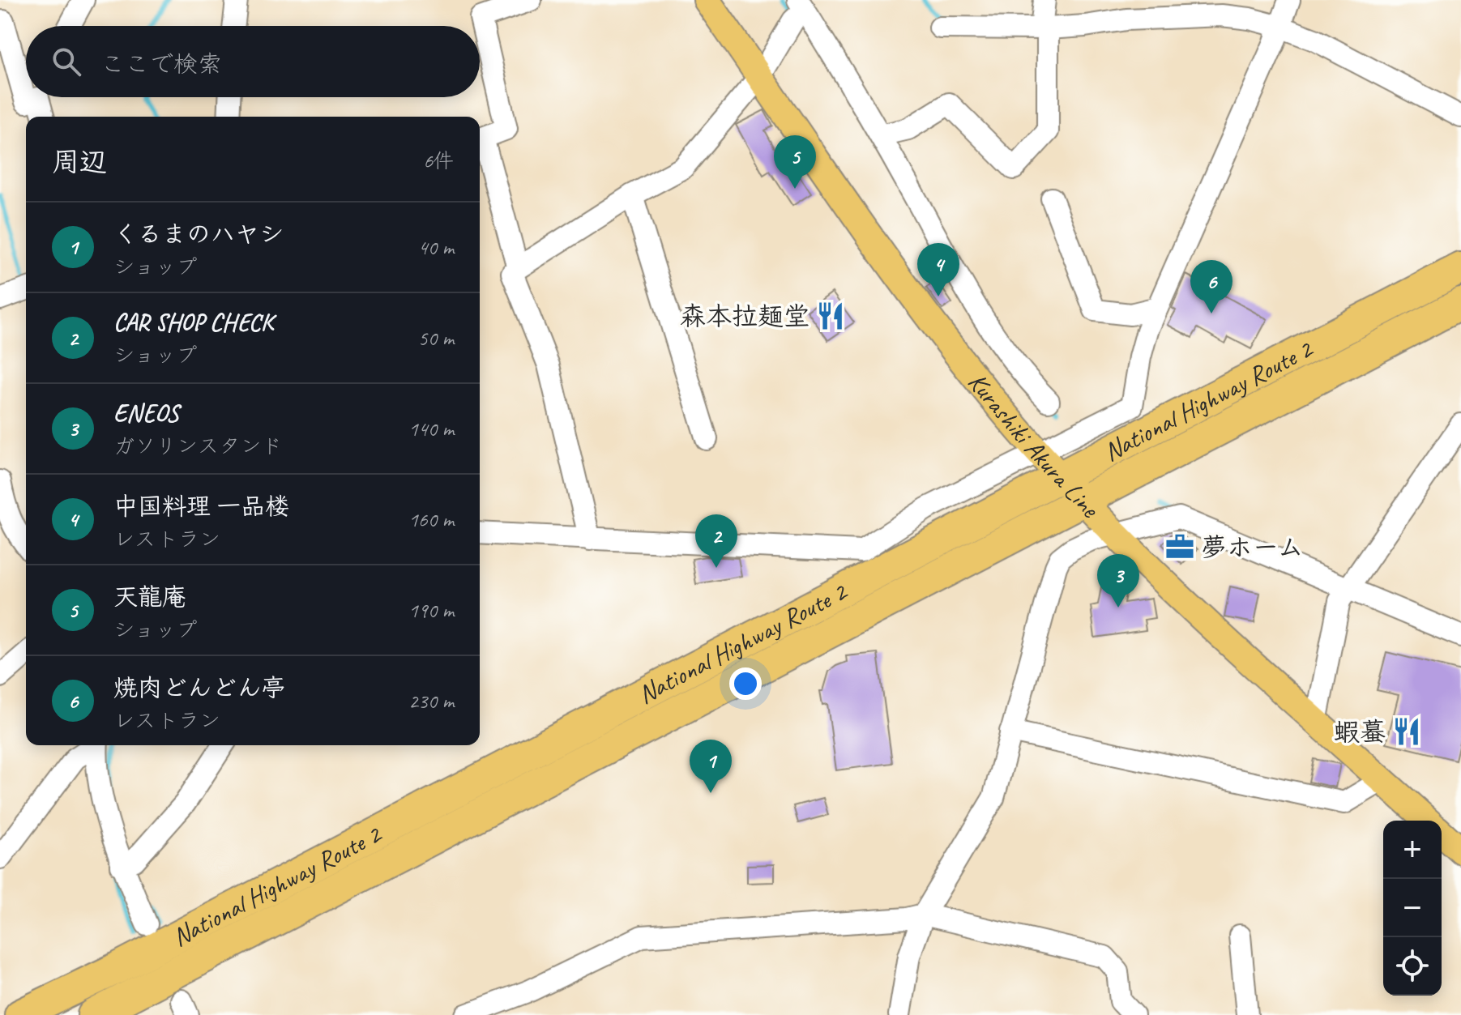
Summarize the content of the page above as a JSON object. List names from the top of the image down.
{
  "streets": {
    "highway": ["National Highway Route 2"],
    "main road": ["Kurashiki Akura Line"]
  },
  "crossings": [
    ["National Highway Route 2", "Kurashiki Akura Line"]
  ],
  "places": {
    "restaurant": ["森本拉麺堂", "蝦蟇"],
    "office": ["夢ホーム"]
  },
  "page": {
    "search": "ここで検索",
    "heading": ["周辺", "6件"],
    "pins": [
      "5",
      "4",
      "6",
      "2",
      "3",
      "1"
    ],
    "list": [
      {
        "mark": "1",
        "name": "くるまのハヤシ",
        "note": "ショップ",
        "value": "40 m"
      },
      {
        "mark": "2",
        "name": "CAR SHOP CHECK",
        "note": "ショップ",
        "value": "50 m"
      },
      {
        "mark": "3",
        "name": "ENEOS",
        "note": "ガソリンスタンド",
        "value": "140 m"
      },
      {
        "mark": "4",
        "name": "中国料理 一品楼",
        "note": "レストラン",
        "value": "160 m"
      },
      {
        "mark": "5",
        "name": "天龍庵",
        "note": "ショップ",
        "value": "190 m"
      },
      {
        "mark": "6",
        "name": "焼肉どんどん亭",
        "note": "レストラン",
        "value": "230 m"
      }
    ],
    "map_buttons": ["+", "−"]
  }
}
